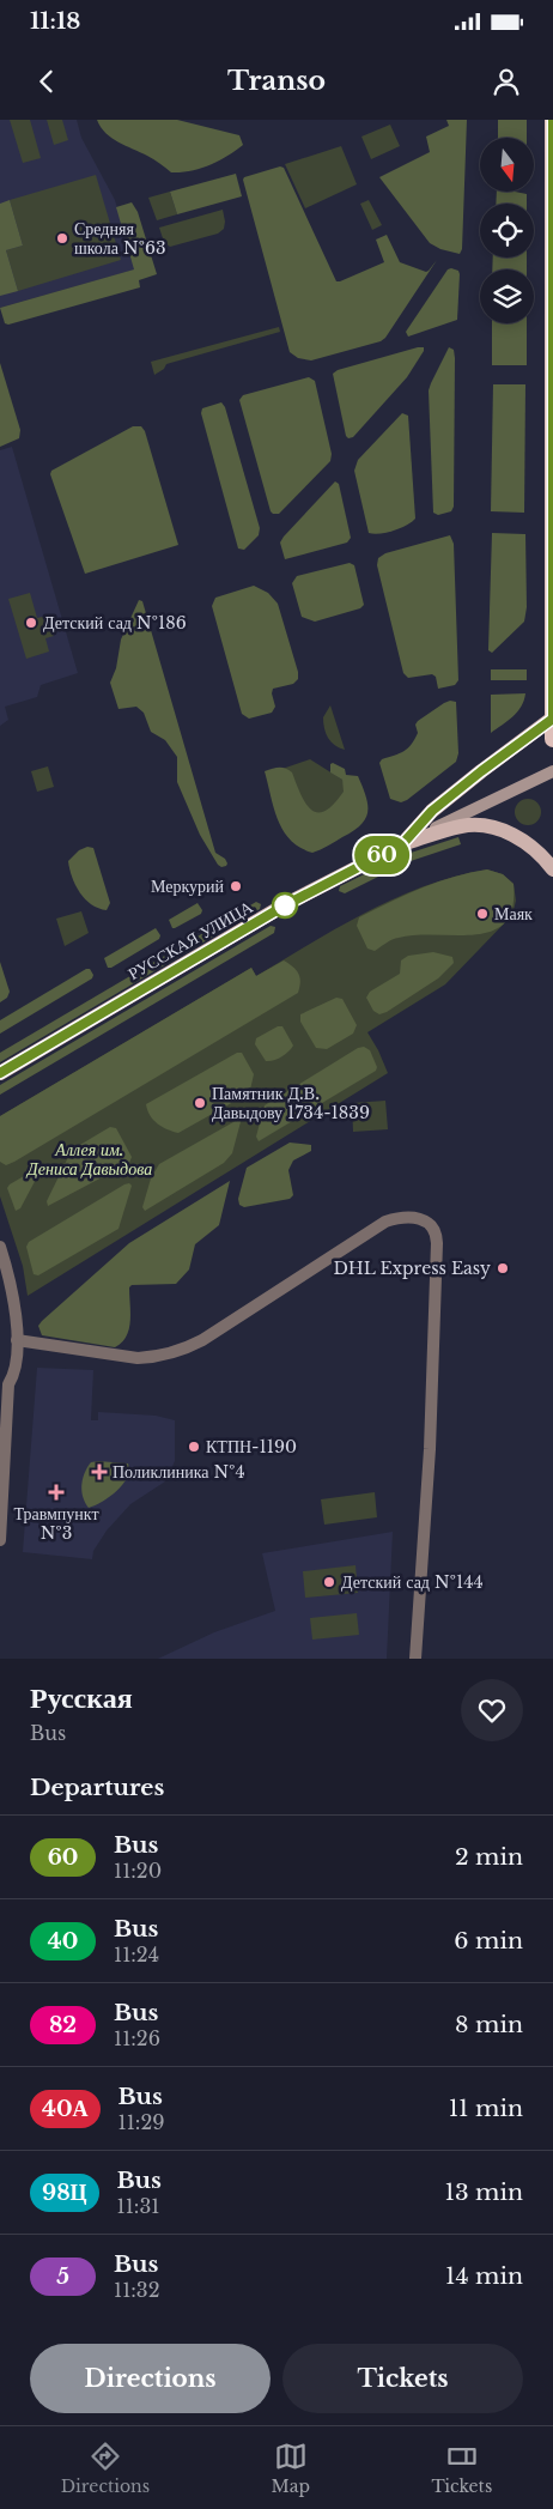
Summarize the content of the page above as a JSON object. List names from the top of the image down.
{
  "streets": {
    "main road": ["РУССКАЯ УЛИЦА"]
  },
  "parks": ["Аллея им. Дениса Давыдова"],
  "places": {
    "other": [
      "Средняя школа №63",
      "Детский сад №186",
      "Меркурий",
      "Маяк",
      "Памятник Д.В. Давыдову 1734-1839",
      "DHL Express Easy",
      "КТПН-1190",
      "Детский сад №144"
    ],
    "health": ["Поликлиника №4", "Травмпункт №3"]
  },
  "lines": ["bus line 60"],
  "north": "bottom",
  "page": {
    "status": "11:18",
    "header": "Transo",
    "on_map": "60",
    "heading": [
      ["Русская", "Bus"],
      "Departures"
    ],
    "list": [
      {
        "mark": "60",
        "name": "Bus",
        "note": "11:20",
        "value": "2 min"
      },
      {
        "mark": "40",
        "name": "Bus",
        "note": "11:24",
        "value": "6 min"
      },
      {
        "mark": "82",
        "name": "Bus",
        "note": "11:26",
        "value": "8 min"
      },
      {
        "mark": "40А",
        "name": "Bus",
        "note": "11:29",
        "value": "11 min"
      },
      {
        "mark": "98Ц",
        "name": "Bus",
        "note": "11:31",
        "value": "13 min"
      },
      {
        "mark": "5",
        "name": "Bus",
        "note": "11:32",
        "value": "14 min"
      }
    ],
    "buttons": ["Directions", "Tickets"],
    "tabs": ["Directions", "Map", "Tickets"]
  }
}
